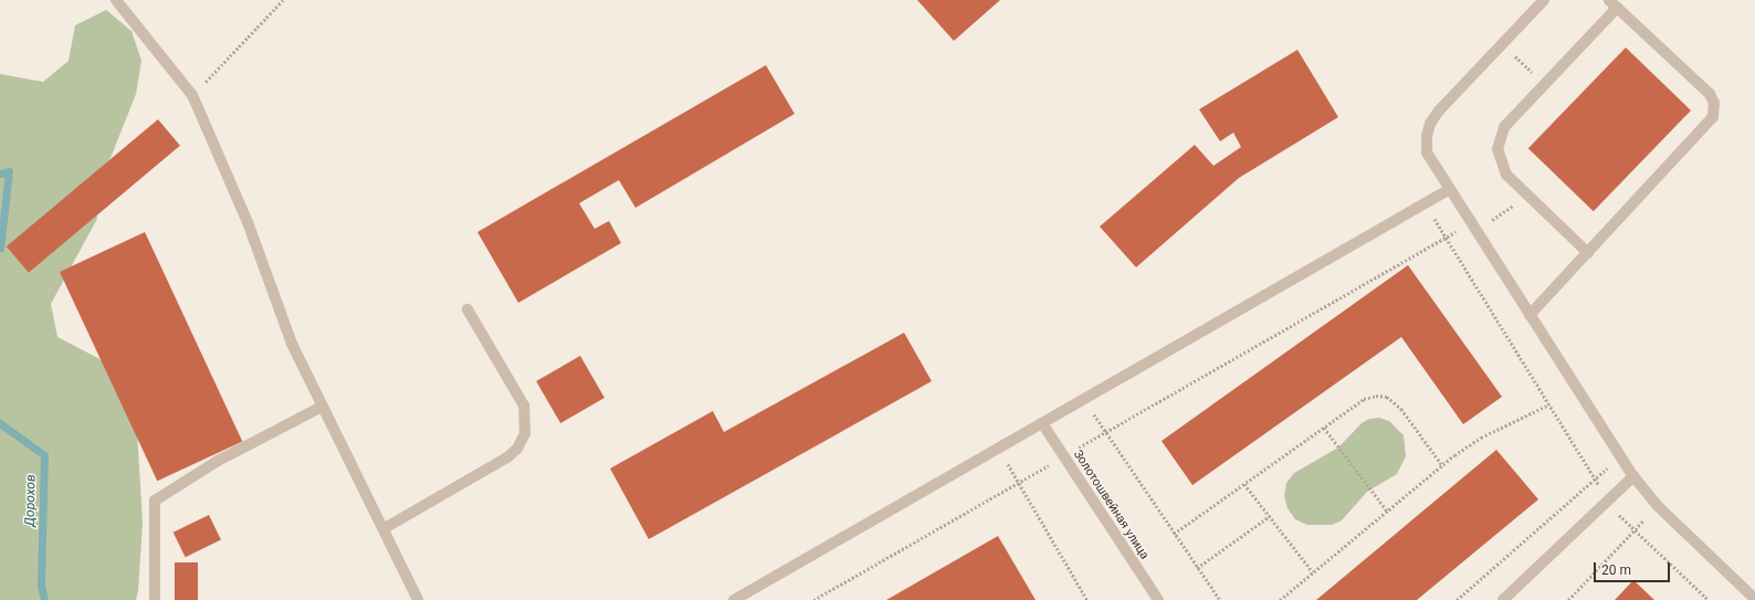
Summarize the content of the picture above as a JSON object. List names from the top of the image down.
{
  "streets": {
    "street": ["Золотошвейная улица"]
  },
  "water": ["Дорохов"],
  "scale_bar": "20 m"
}
